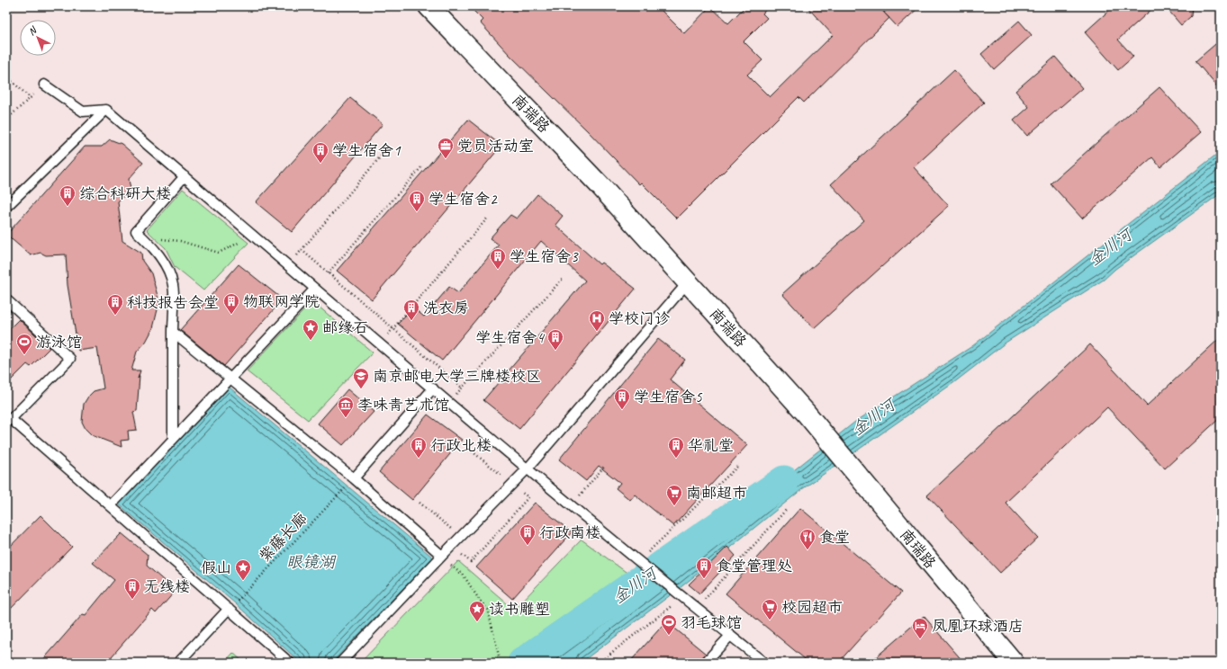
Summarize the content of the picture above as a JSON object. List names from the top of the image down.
{
  "streets": {
    "street": ["南瑞路"],
    "path": ["紫藤长廊"]
  },
  "water": ["金川河", "眼镜湖"],
  "places": {
    "office": ["党员活动室"],
    "building": [
      "学生宿舍1",
      "综合科研大楼",
      "学生宿舍2",
      "学生宿舍3",
      "物联网学院",
      "科技报告会堂",
      "洗衣房",
      "学生宿舍4",
      "学生宿舍5",
      "行政北楼",
      "华礼堂",
      "行政南楼",
      "食堂管理处",
      "无线楼"
    ],
    "hospital": ["学校门诊"],
    "place": ["邮缘石", "假山", "读书雕塑"],
    "sports": ["游泳馆", "羽毛球馆"],
    "school or university": ["南京邮电大学三牌楼校区"],
    "museum": ["李味青艺术馆"],
    "supermarket": ["南邮超市", "校园超市"],
    "restaurant": ["食堂"],
    "hotel": ["凤凰环球酒店"]
  },
  "north": "top left"
}
